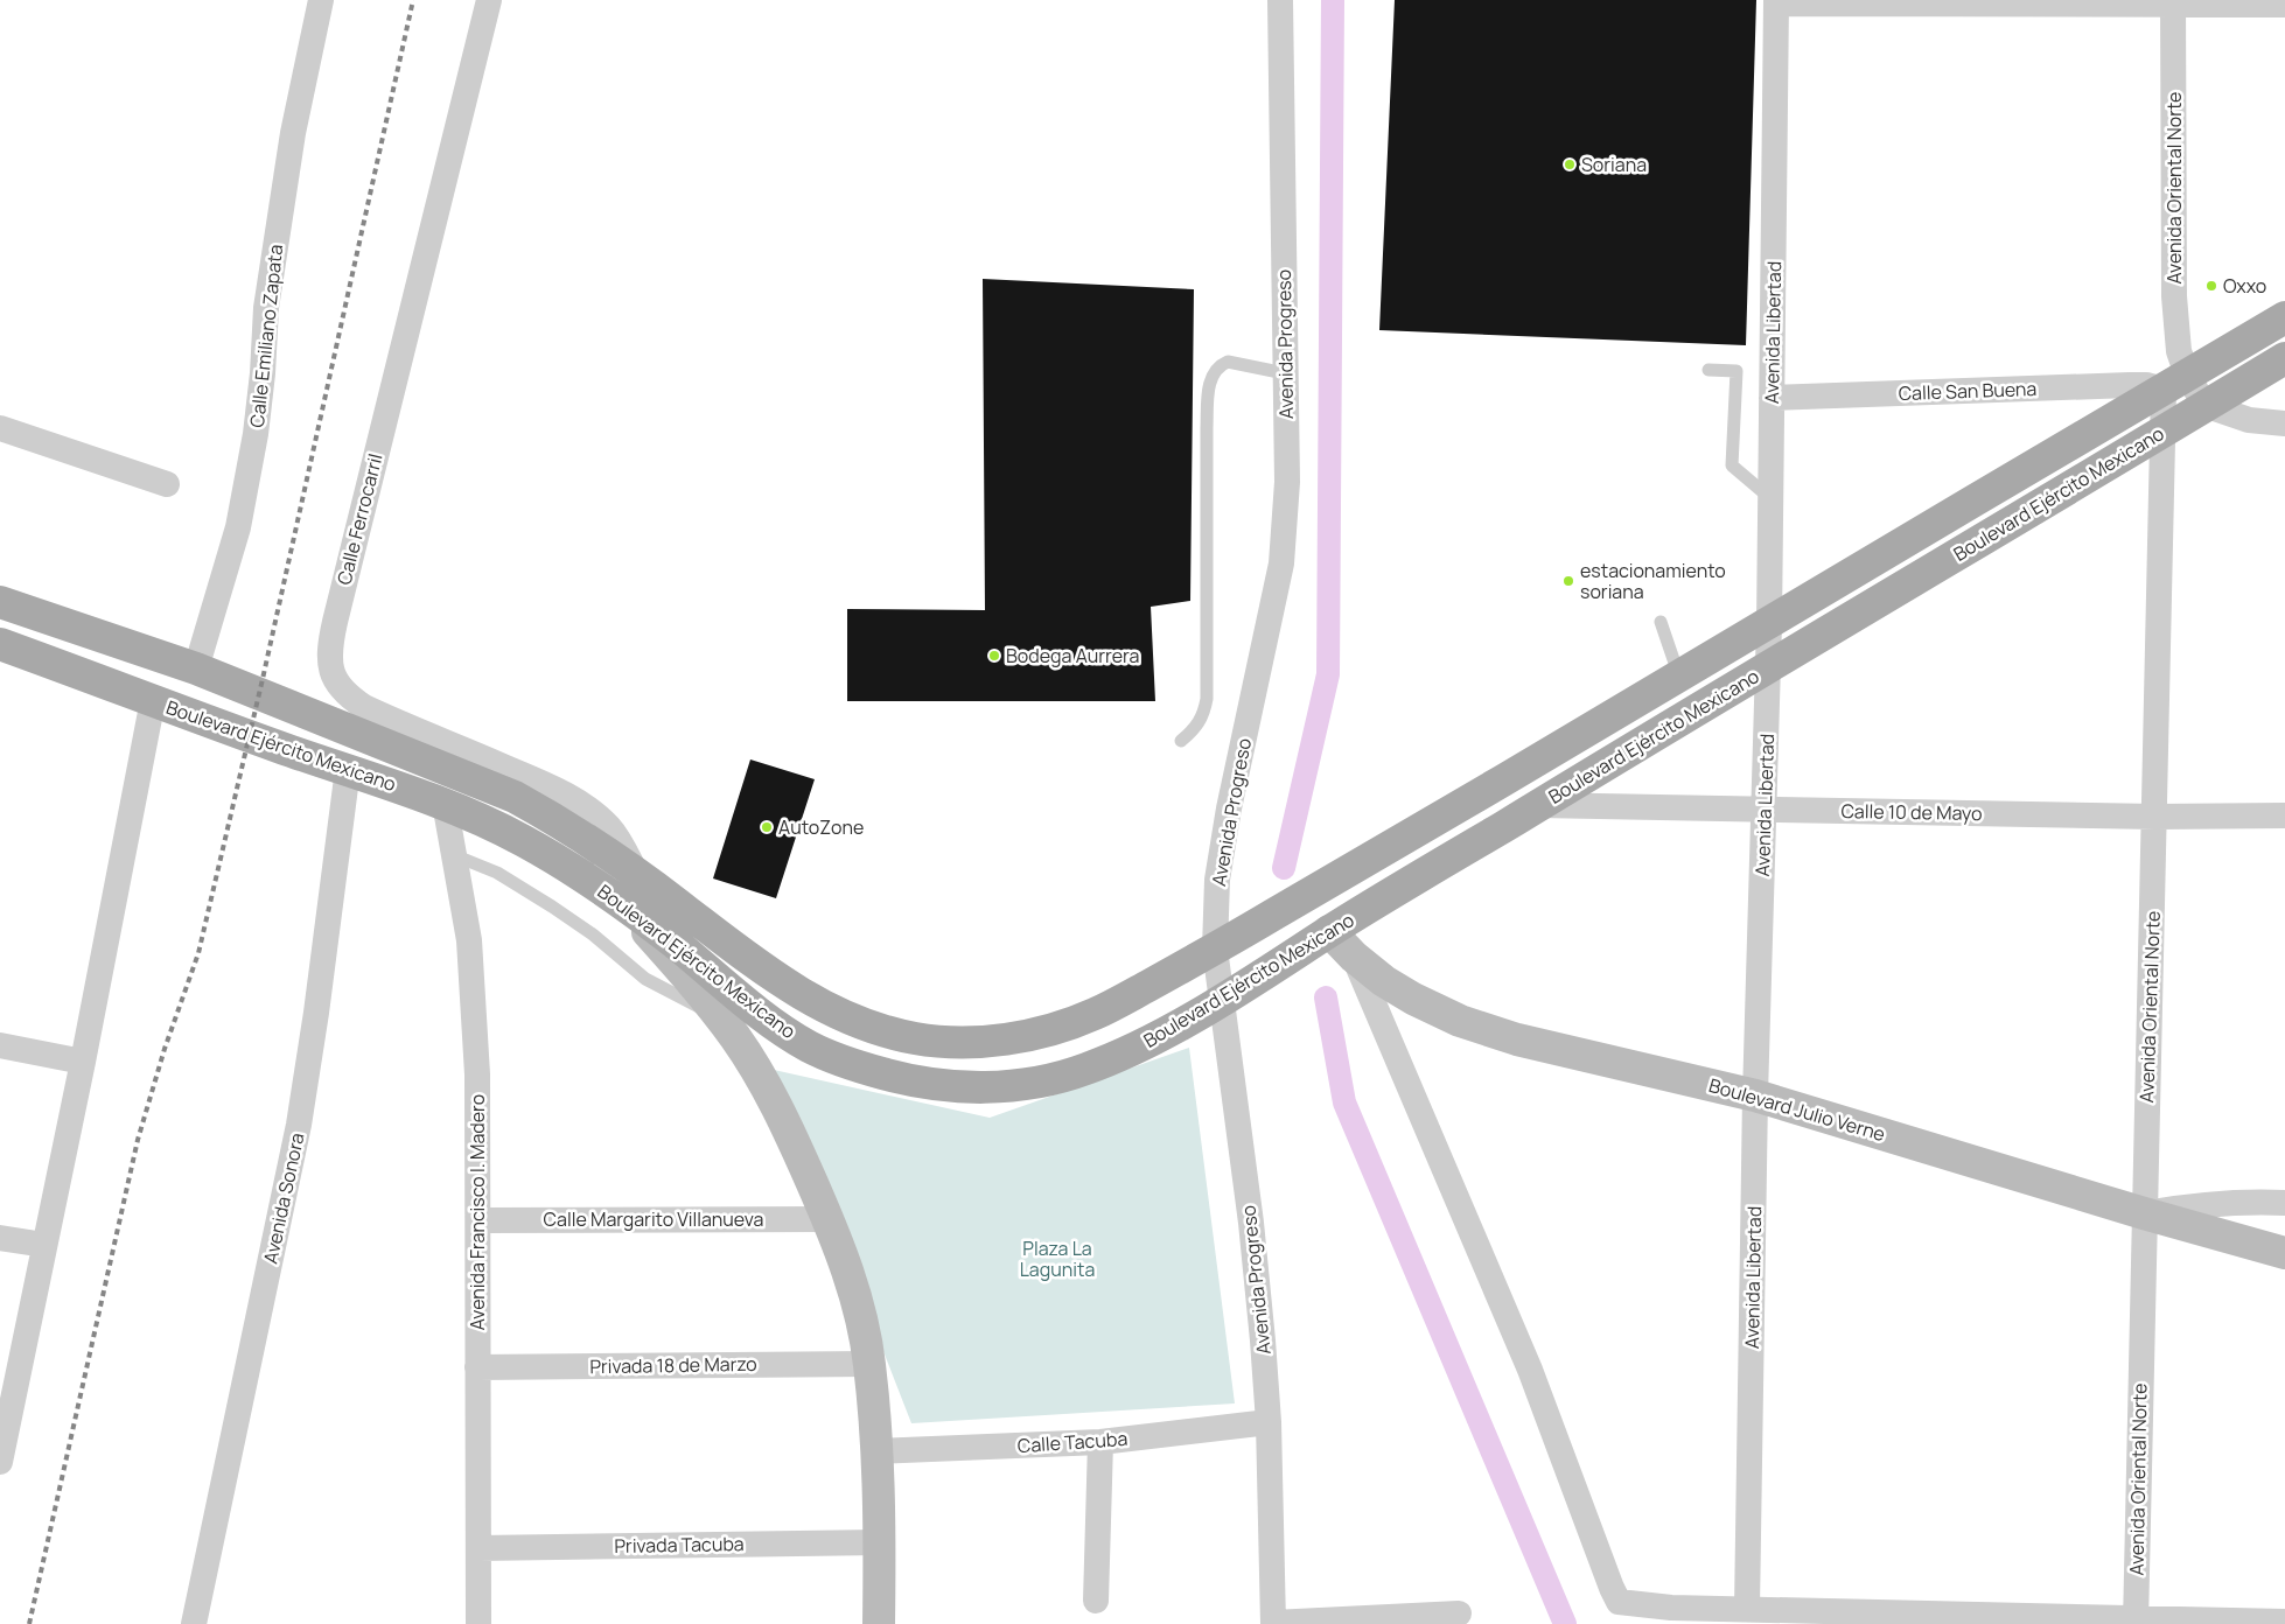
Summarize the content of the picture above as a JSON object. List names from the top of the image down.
{
  "streets": {
    "main road": ["Boulevard Ejército Mexicano"],
    "street": [
      "Avenida Oriental Norte",
      "Avenida Libertad",
      "Calle Emiliano Zapata",
      "Avenida Progreso",
      "Calle San Buena",
      "Calle Ferrocarril",
      "Calle 10 de Mayo",
      "Boulevard Julio Verne",
      "Avenida Sonora",
      "Avenida Francisco I. Madero",
      "Calle Margarito Villanueva",
      "Privada 18 de Marzo",
      "Calle Tacuba",
      "Privada Tacuba"
    ]
  },
  "crossings": [
    ["Avenida Oriental Norte", "Calle San Buena"],
    ["Avenida Oriental Norte", "Boulevard Ejército Mexicano"],
    ["Avenida Oriental Norte", "Calle 10 de Mayo"],
    ["Avenida Oriental Norte", "Boulevard Julio Verne"],
    ["Avenida Libertad", "Calle San Buena"],
    ["Avenida Libertad", "Boulevard Ejército Mexicano"],
    ["Avenida Libertad", "Calle 10 de Mayo"],
    ["Avenida Libertad", "Boulevard Julio Verne"],
    ["Calle Emiliano Zapata", "Boulevard Ejército Mexicano"],
    ["Avenida Progreso", "Boulevard Ejército Mexicano"],
    ["Avenida Progreso", "Calle Tacuba"],
    ["Calle San Buena", "Boulevard Ejército Mexicano"],
    ["Boulevard Ejército Mexicano", "Calle Ferrocarril"],
    ["Boulevard Ejército Mexicano", "Calle 10 de Mayo"],
    ["Boulevard Ejército Mexicano", "Boulevard Julio Verne"],
    ["Boulevard Ejército Mexicano", "Avenida Sonora"],
    ["Boulevard Ejército Mexicano", "Avenida Francisco I. Madero"],
    ["Avenida Francisco I. Madero", "Calle Margarito Villanueva"],
    ["Avenida Francisco I. Madero", "Privada 18 de Marzo"],
    ["Avenida Francisco I. Madero", "Privada Tacuba"]
  ],
  "parks": ["Plaza La Lagunita"],
  "places": [
    "Soriana",
    "Oxxo",
    "estacionamiento soriana",
    "Bodega Aurrera",
    "AutoZone"
  ]
}
